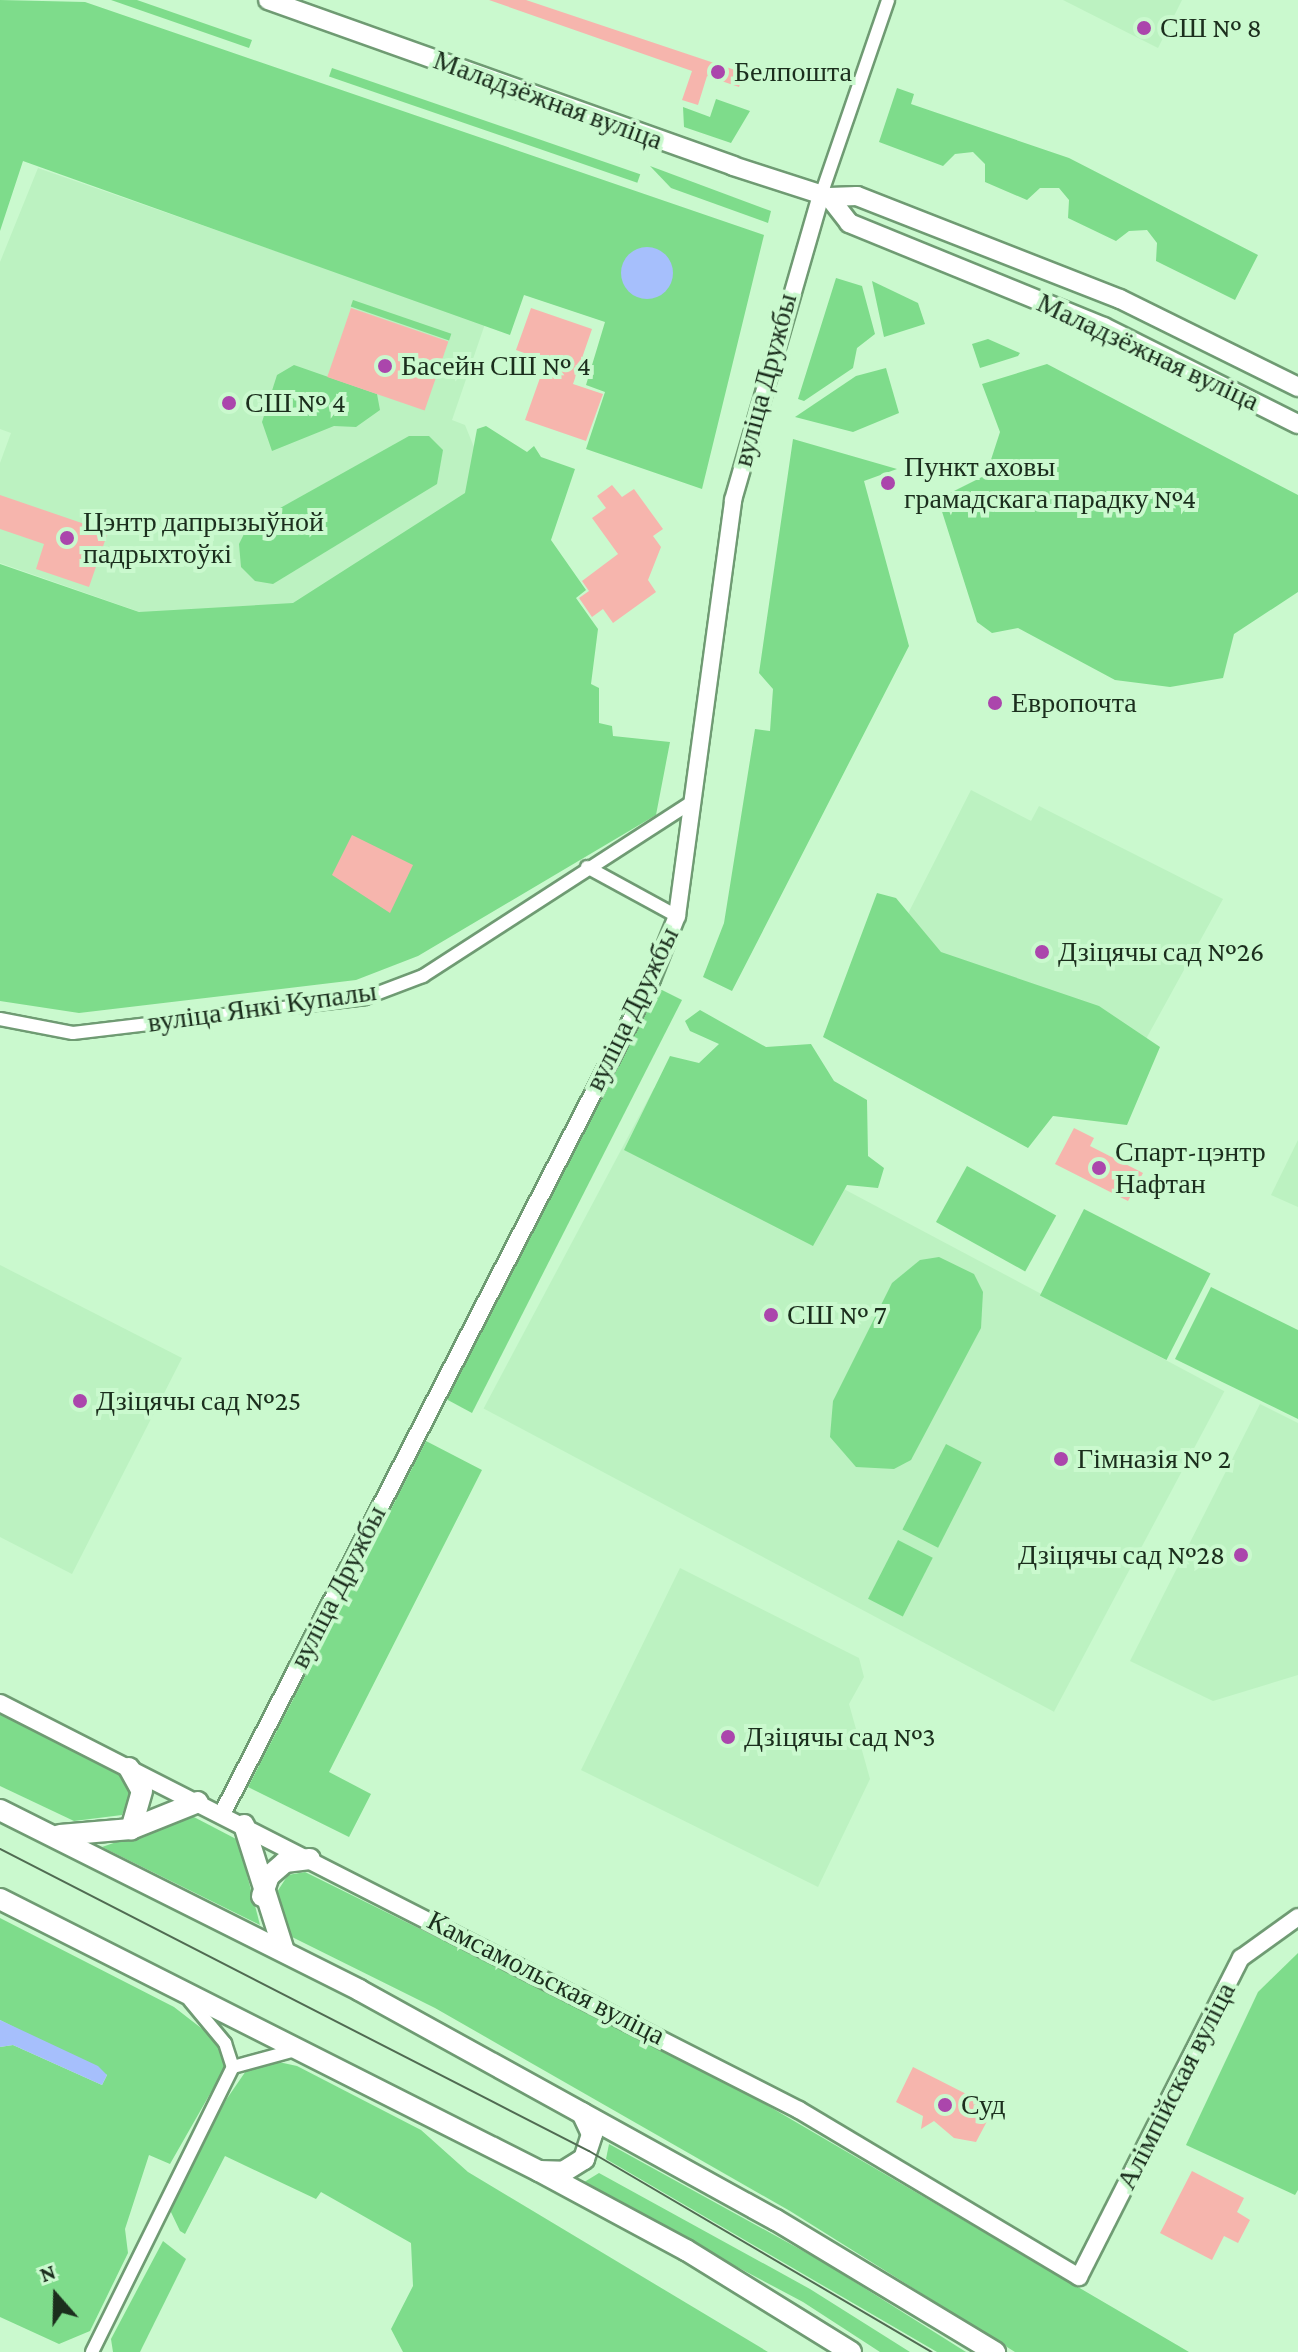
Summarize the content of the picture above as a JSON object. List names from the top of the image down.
{
  "streets": {
    "main road": ["Маладзёжная вуліца"],
    "street": [
      "вуліца Дружбы",
      "вуліца Янкі Купалы",
      "Камсамольская вуліца",
      "Алімпійская вуліца"
    ]
  },
  "crossings": [
    ["Маладзёжная вуліца", "вуліца Дружбы"],
    ["вуліца Дружбы", "вуліца Янкі Купалы"],
    ["вуліца Дружбы", "Камсамольская вуліца"],
    ["Камсамольская вуліца", "Алімпійская вуліца"]
  ],
  "places": [
    "СШ № 8",
    "Белпошта",
    "Басейн СШ № 4",
    "СШ № 4",
    "Пункт аховы грамадскага парадку №4",
    "Цэнтр дапрызыўной падрыхтоўкі",
    "Европочта",
    "Дзіцячы сад №26",
    "Спарт-цэнтр Нафтан",
    "СШ № 7",
    "Дзіцячы сад №25",
    "Гімназія № 2",
    "Дзіцячы сад №28",
    "Дзіцячы сад №3",
    "Суд"
  ],
  "north": "top"
}
